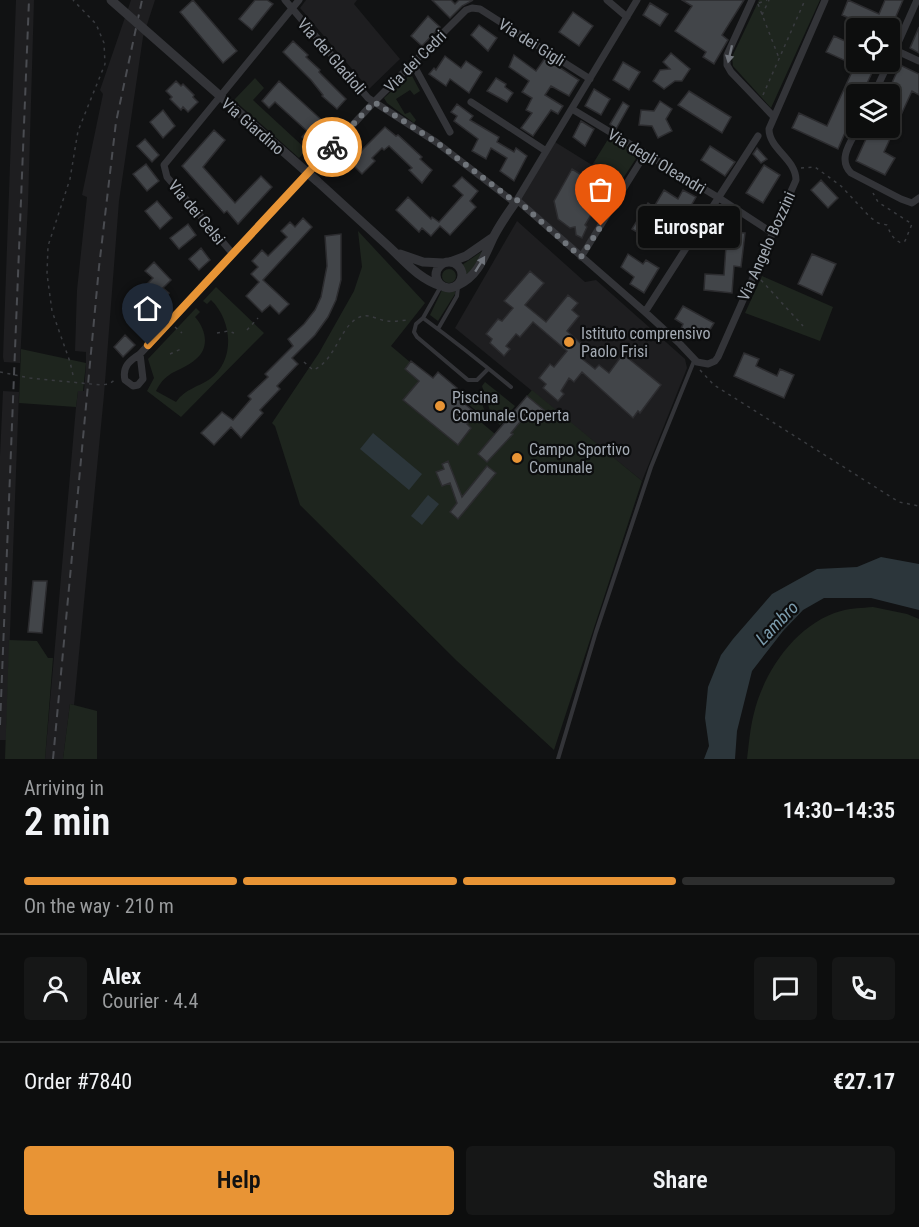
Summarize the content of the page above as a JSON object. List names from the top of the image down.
{
  "streets": {
    "street": [
      "Via dei Gigli",
      "Via dei Gladioli",
      "Via dei Cedri",
      "Via Giardino",
      "Via degli Oleandri",
      "Via dei Gelsi",
      "Via Angelo Bozzini"
    ]
  },
  "crossings": [
    ["Via dei Gigli", "Via dei Cedri"],
    ["Via dei Gladioli", "Via dei Cedri"],
    ["Via dei Gladioli", "Via dei Gelsi"],
    ["Via dei Gladioli", "Via Angelo Bozzini"],
    ["Via dei Cedri", "Via dei Gelsi"],
    ["Via degli Oleandri", "Via Angelo Bozzini"]
  ],
  "water": ["Lambro"],
  "places": [
    "Eurospar",
    "Istituto comprensivo Paolo Frisi",
    "Piscina Comunale Coperta",
    "Campo Sportivo Comunale"
  ],
  "page": {
    "bubble": "Eurospar",
    "heading": ["2 min", "Arriving in", "14:30–14:35"],
    "panel": [
      "Alex",
      "Courier · 4.4",
      "Order #7840",
      "€27.17"
    ],
    "bar": "On the way · 210 m",
    "buttons": ["Help", "Share"]
  }
}
